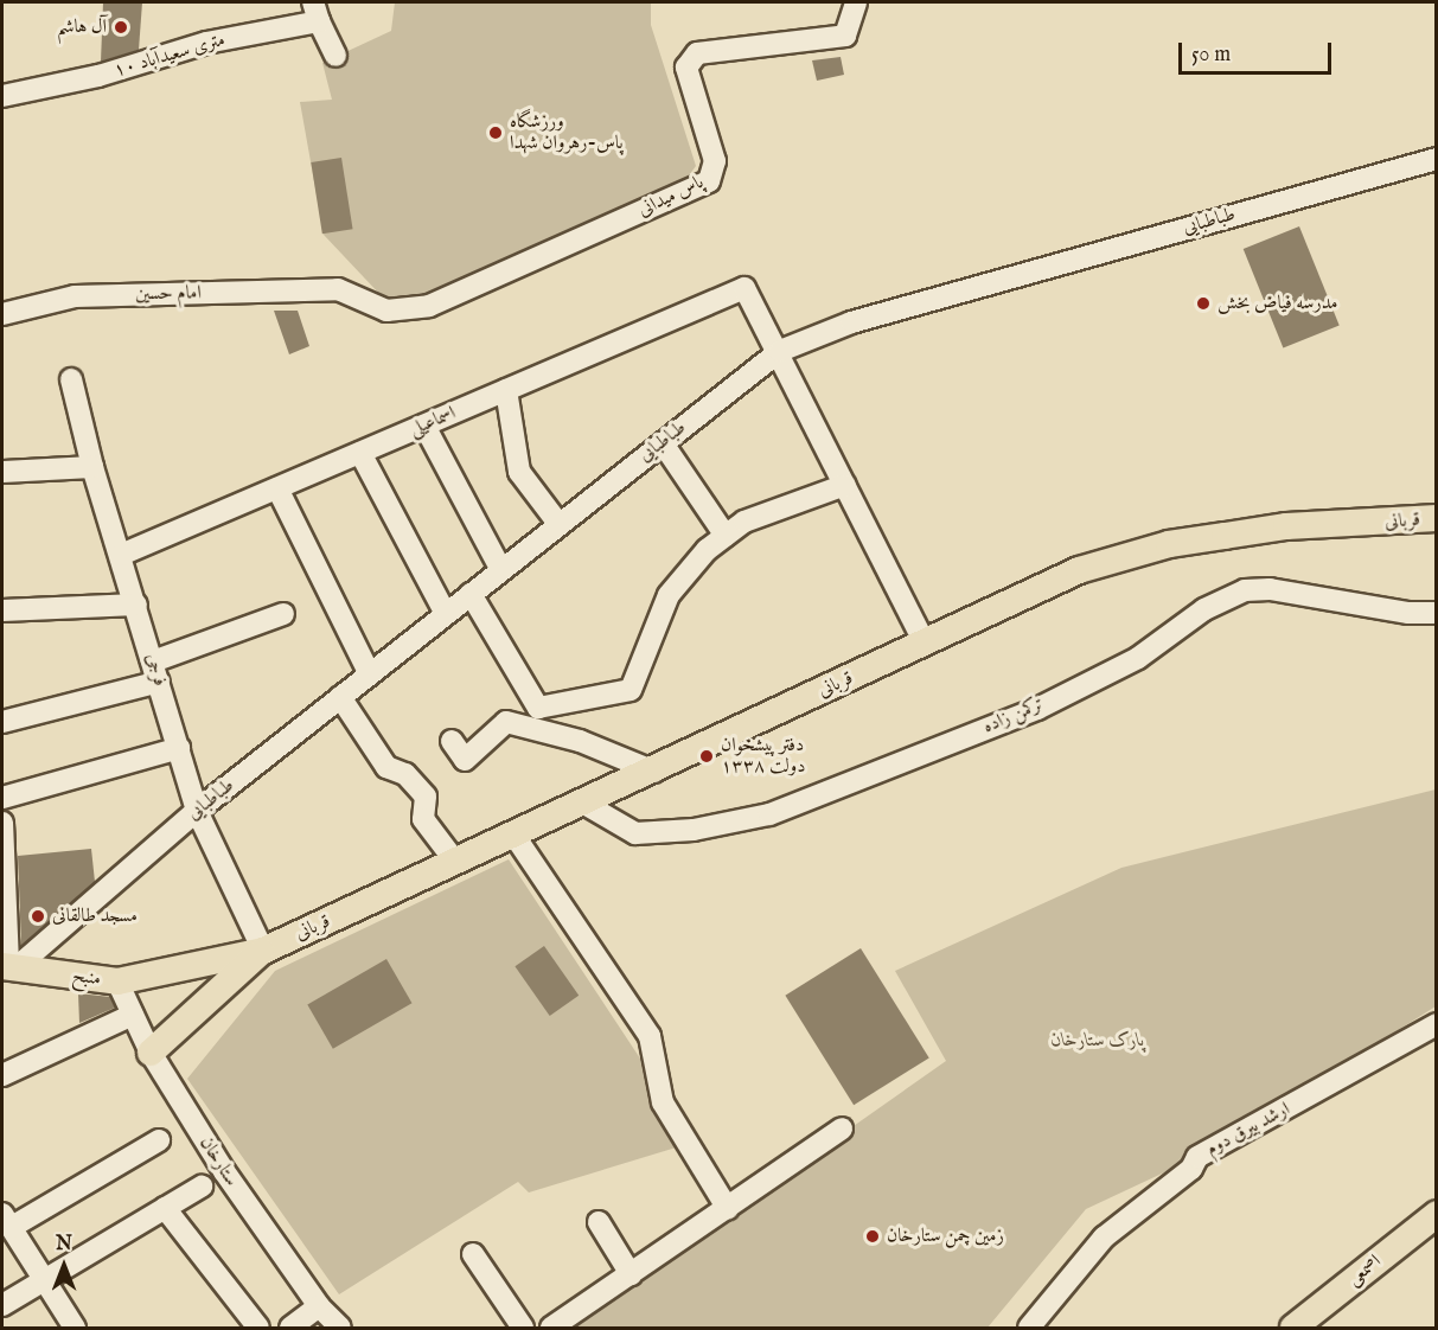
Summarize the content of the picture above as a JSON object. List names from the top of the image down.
{
  "streets": {
    "main road": ["قربانی", "منبح", "اصمعی"],
    "street": [
      "۱۰ متری سعیدآباد",
      "پاس میدانی",
      "طباطبایی",
      "امام حسین",
      "اسماعیلی",
      "فرجی",
      "ترکمن زاده",
      "ارشد بیرق دوم",
      "ستارخان"
    ]
  },
  "crossings": [
    ["پاس میدانی", "امام حسین"],
    ["طباطبایی", "اسماعیلی"],
    ["طباطبایی", "فرجی"],
    ["طباطبایی", "منبح"],
    ["اسماعیلی", "فرجی"],
    ["قربانی", "فرجی"],
    ["قربانی", "ترکمن زاده"],
    ["قربانی", "منبح"],
    ["فرجی", "منبح"],
    ["منبح", "ستارخان"]
  ],
  "parks": ["پارک ستارخان"],
  "places": [
    "آل هاشم",
    "ورزشگاه پاس-رهروان شهدا",
    "مدرسه فیاض بخش",
    "دفتر پیشخوان دولت ۱۳۳۸",
    "مسجد طالقانی",
    "زمین چمن ستارخان"
  ],
  "scale_bar": "50 m",
  "north": "top"
}
